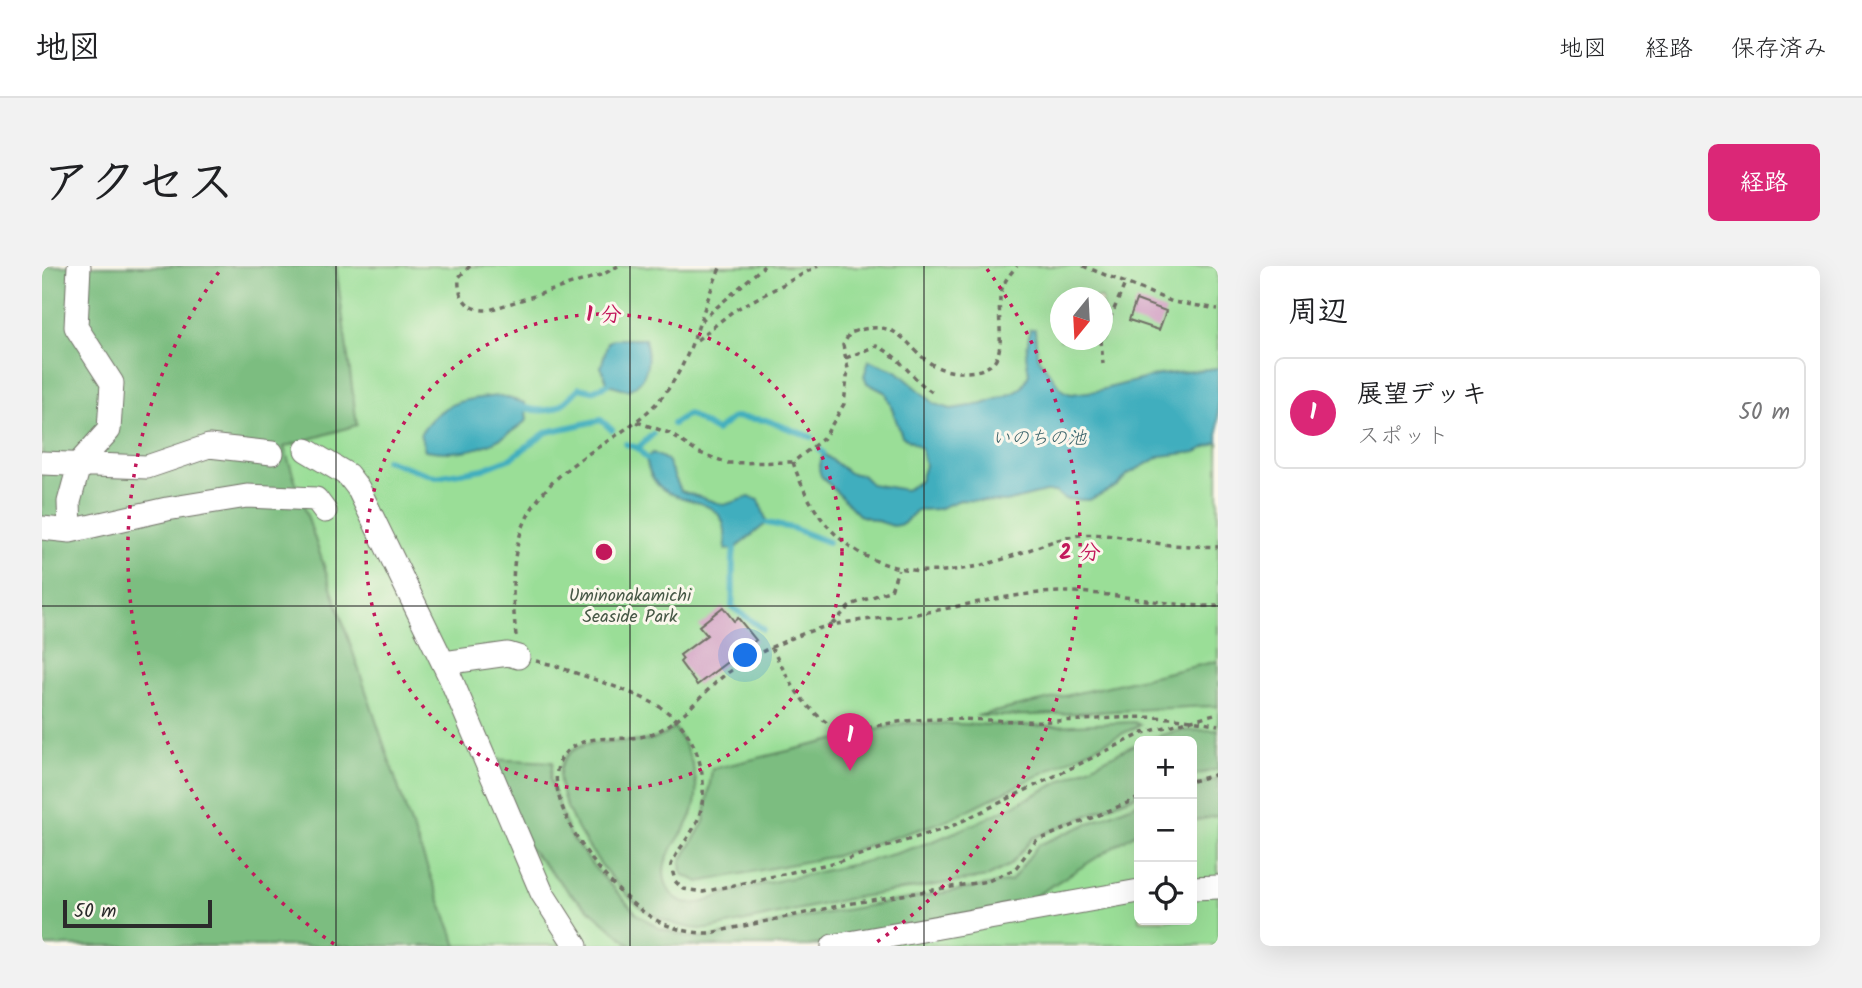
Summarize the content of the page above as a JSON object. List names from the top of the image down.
{
  "water": ["いのちの池"],
  "parks": ["Uminonakamichi Seaside Park"],
  "scale_bar": "50 m",
  "north": "bottom",
  "page": {
    "header": "地図",
    "nav": ["地図", "経路", "保存済み"],
    "title": "アクセス",
    "buttons": "経路",
    "heading": "周辺",
    "list": [
      {
        "mark": "1",
        "name": "展望デッキ",
        "note": "スポット",
        "value": "50 m"
      }
    ],
    "pins": "1",
    "map_buttons": ["+", "−"],
    "scale": "50 m"
  },
  "rings": ["1 分", "2 分"]
}
